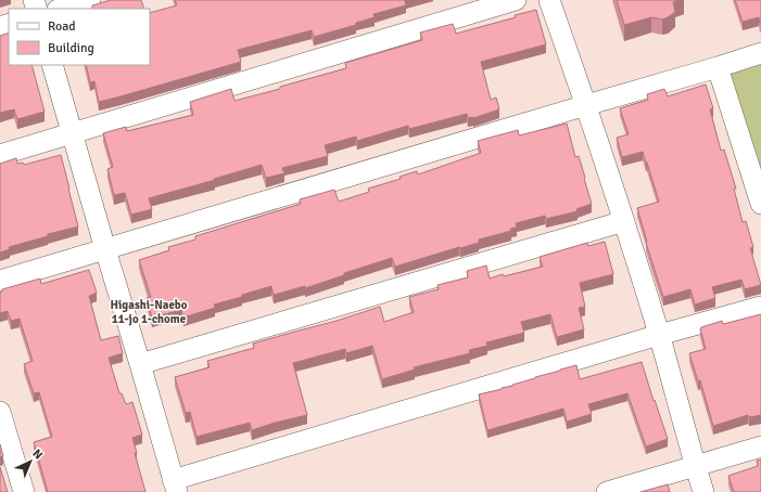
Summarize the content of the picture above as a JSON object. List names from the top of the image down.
{
  "districts": ["Higashi-Naebo 11-jo 1-chome"],
  "legend": ["Road", "Building"],
  "north": "top right"
}
